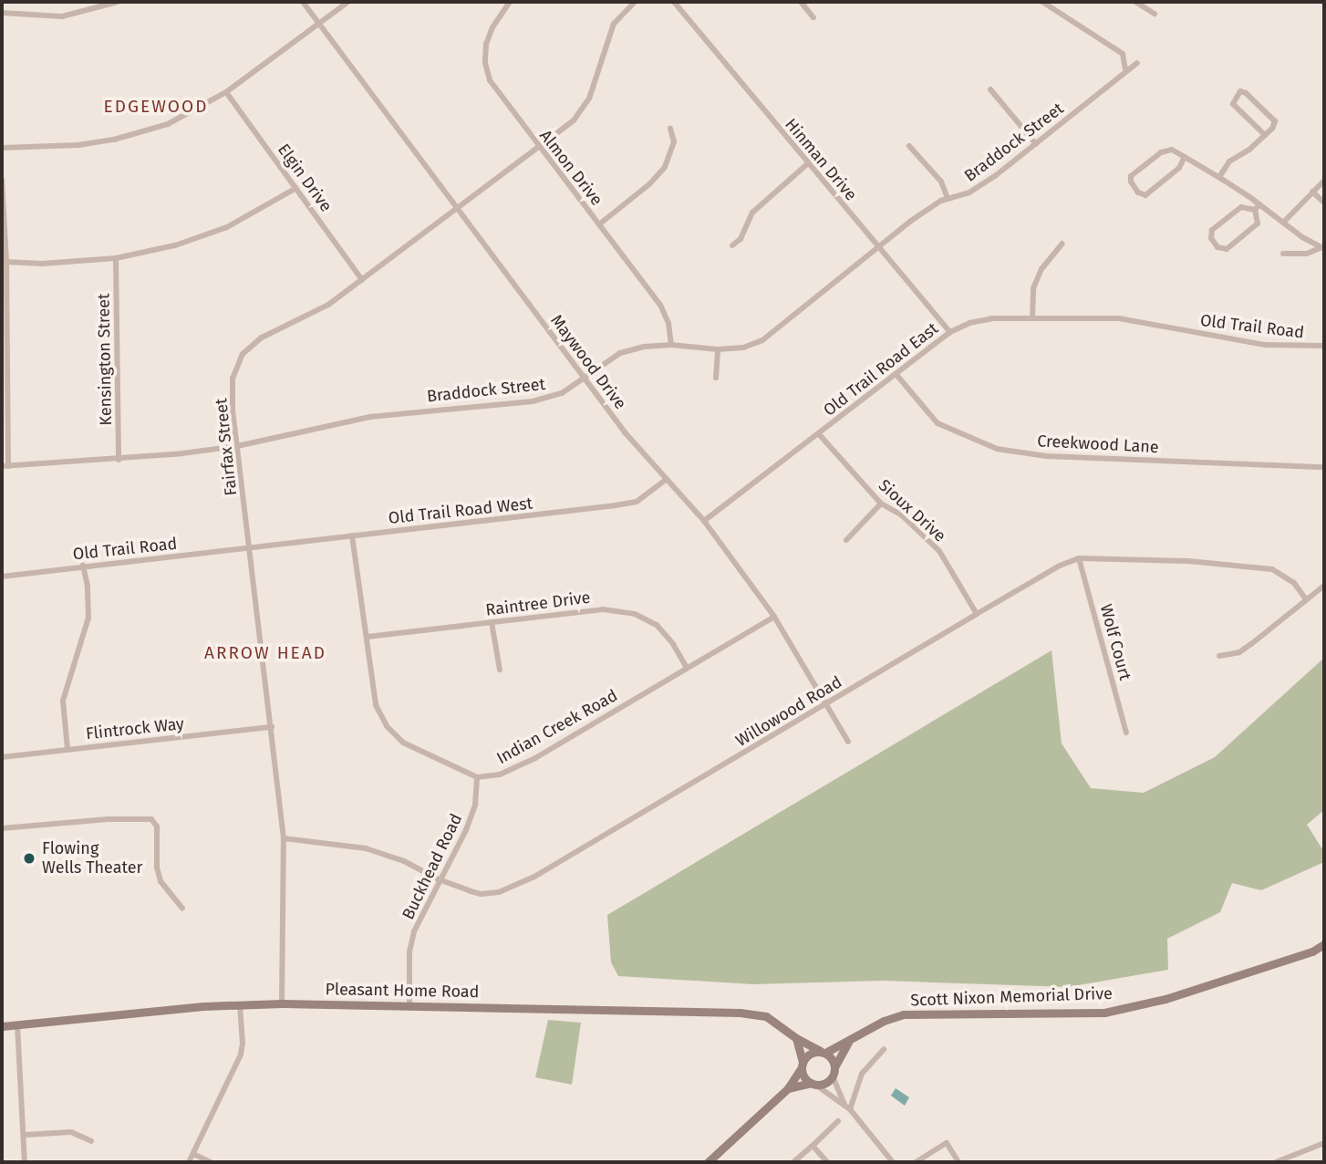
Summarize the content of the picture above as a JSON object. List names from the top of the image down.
{
  "streets": {
    "street": [
      "Braddock Street",
      "Hinman Drive",
      "Almon Drive",
      "Elgin Drive",
      "Old Trail Road",
      "Kensington Street",
      "Maywood Drive",
      "Old Trail Road East",
      "Creekwood Lane",
      "Fairfax Street",
      "Old Trail Road West",
      "Sioux Drive",
      "Raintree Drive",
      "Wolf Court",
      "Willowood Road",
      "Indian Creek Road",
      "Flintrock Way",
      "Buckhead Road",
      "Pleasant Home Road",
      "Scott Nixon Memorial Drive"
    ]
  },
  "crossings": [
    ["Braddock Street", "Hinman Drive"],
    ["Braddock Street", "Almon Drive"],
    ["Braddock Street", "Kensington Street"],
    ["Braddock Street", "Maywood Drive"],
    ["Braddock Street", "Fairfax Street"],
    ["Hinman Drive", "Old Trail Road East"],
    ["Almon Drive", "Fairfax Street"],
    ["Elgin Drive", "Fairfax Street"],
    ["Old Trail Road", "Old Trail Road East"],
    ["Old Trail Road", "Fairfax Street"],
    ["Old Trail Road", "Old Trail Road West"],
    ["Maywood Drive", "Old Trail Road East"],
    ["Maywood Drive", "Fairfax Street"],
    ["Maywood Drive", "Old Trail Road West"],
    ["Maywood Drive", "Willowood Road"],
    ["Maywood Drive", "Indian Creek Road"],
    ["Old Trail Road East", "Creekwood Lane"],
    ["Old Trail Road East", "Sioux Drive"],
    ["Fairfax Street", "Old Trail Road West"],
    ["Fairfax Street", "Willowood Road"],
    ["Fairfax Street", "Flintrock Way"],
    ["Fairfax Street", "Pleasant Home Road"],
    ["Sioux Drive", "Willowood Road"],
    ["Raintree Drive", "Indian Creek Road"],
    ["Wolf Court", "Willowood Road"],
    ["Willowood Road", "Buckhead Road"],
    ["Indian Creek Road", "Buckhead Road"],
    ["Buckhead Road", "Pleasant Home Road"],
    ["Pleasant Home Road", "Scott Nixon Memorial Drive"]
  ],
  "districts": ["EDGEWOOD", "ARROW HEAD"],
  "places": ["Flowing Wells Theater"]
}
